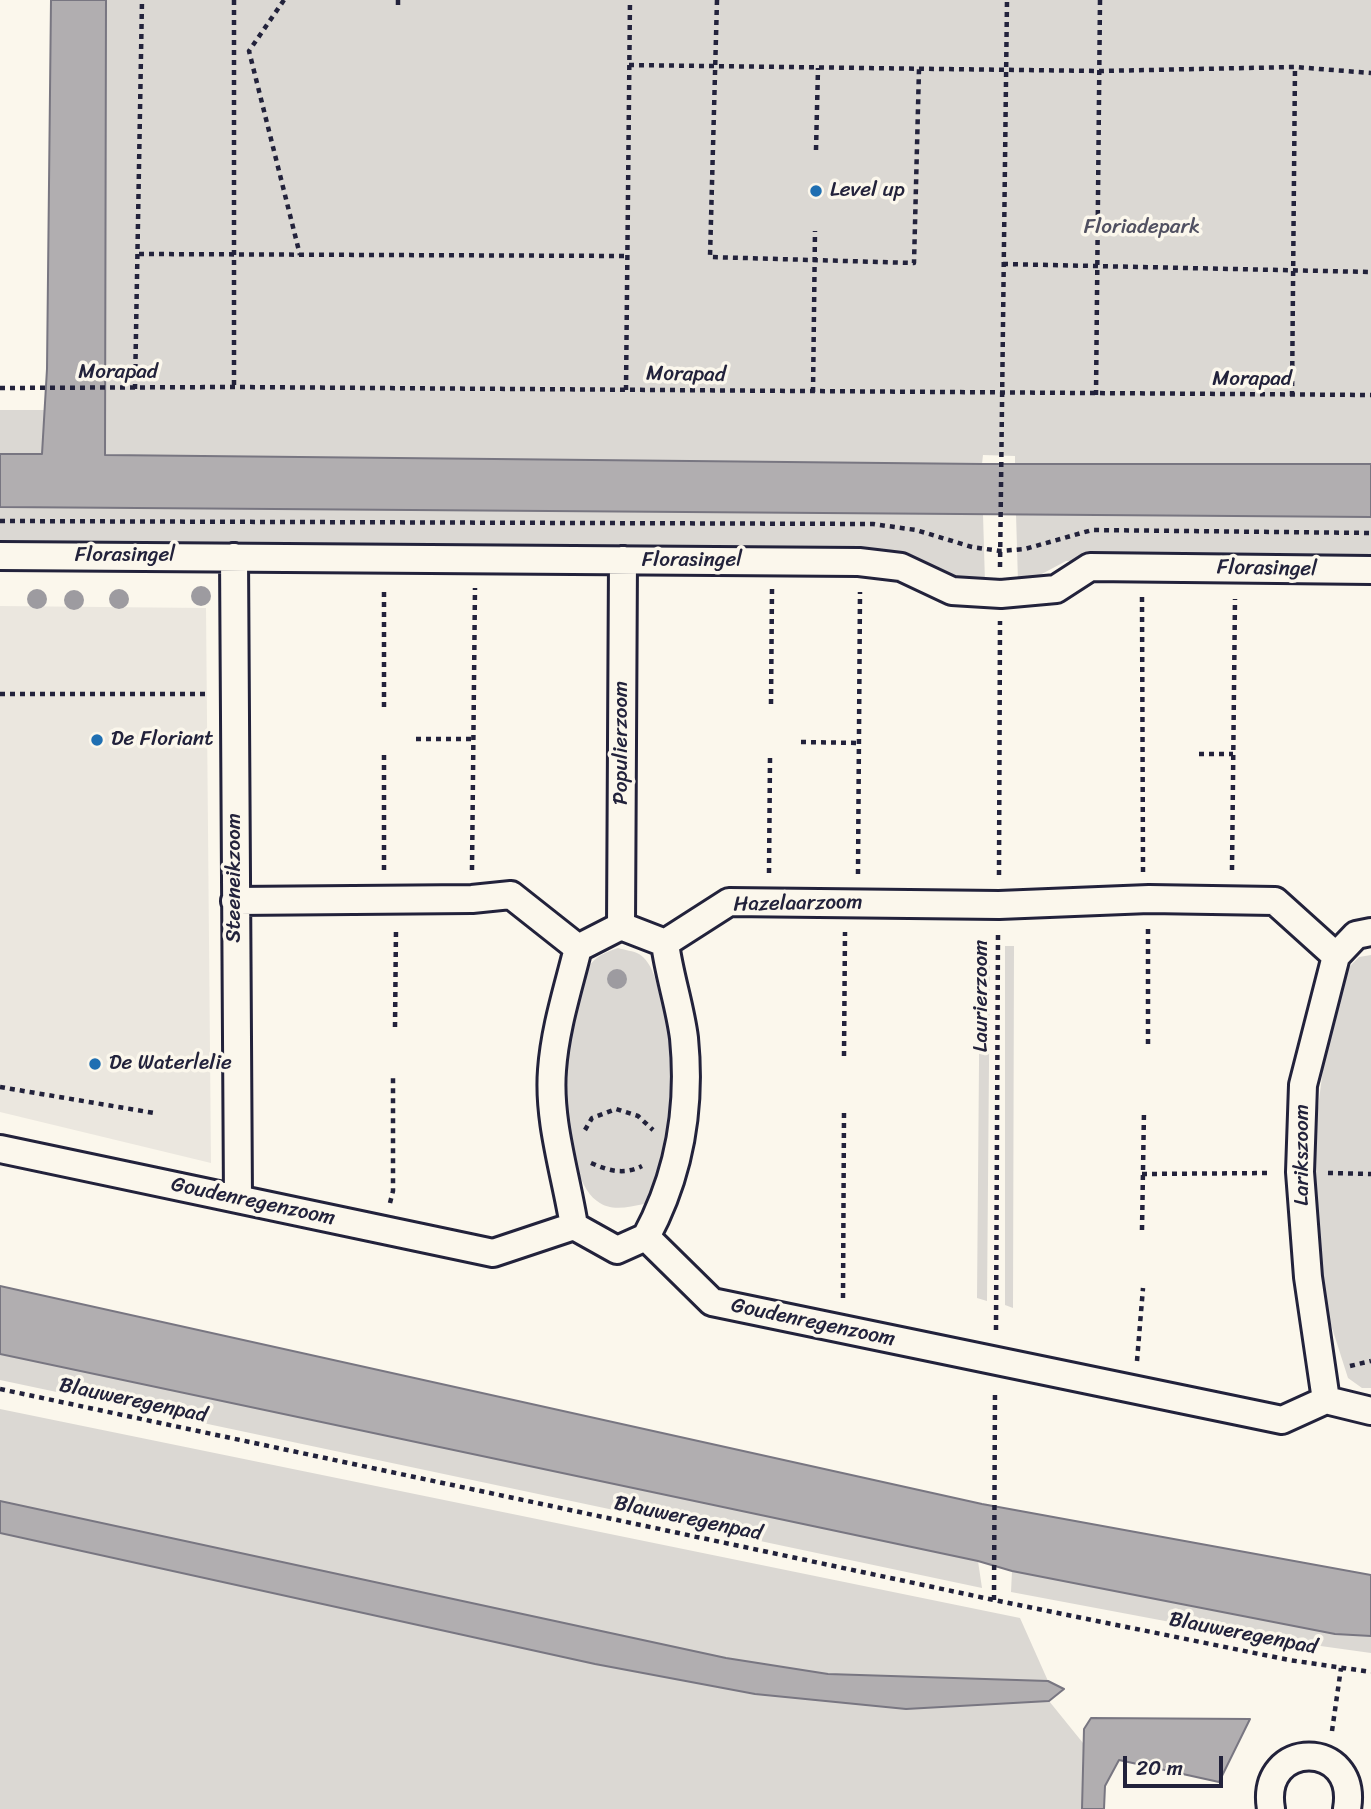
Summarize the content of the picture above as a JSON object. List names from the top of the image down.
{
  "streets": {
    "street": [
      "Florasingel",
      "Populierzoom",
      "Steeneikzoom",
      "Hazelaarzoom",
      "Larikszoom",
      "Goudenregenzoom"
    ],
    "path": ["Morapad", "Laurierzoom", "Blauweregenpad"]
  },
  "crossings": [
    ["Morapad", "Laurierzoom"],
    ["Florasingel", "Populierzoom"],
    ["Florasingel", "Steeneikzoom"],
    ["Florasingel", "Laurierzoom"],
    ["Steeneikzoom", "Goudenregenzoom"],
    ["Hazelaarzoom", "Laurierzoom"],
    ["Hazelaarzoom", "Larikszoom"],
    ["Laurierzoom", "Goudenregenzoom"],
    ["Laurierzoom", "Blauweregenpad"],
    ["Larikszoom", "Goudenregenzoom"]
  ],
  "parks": ["Floriadepark"],
  "places": ["Level up", "De Floriant", "De Waterlelie"],
  "scale_bar": "20 m"
}
